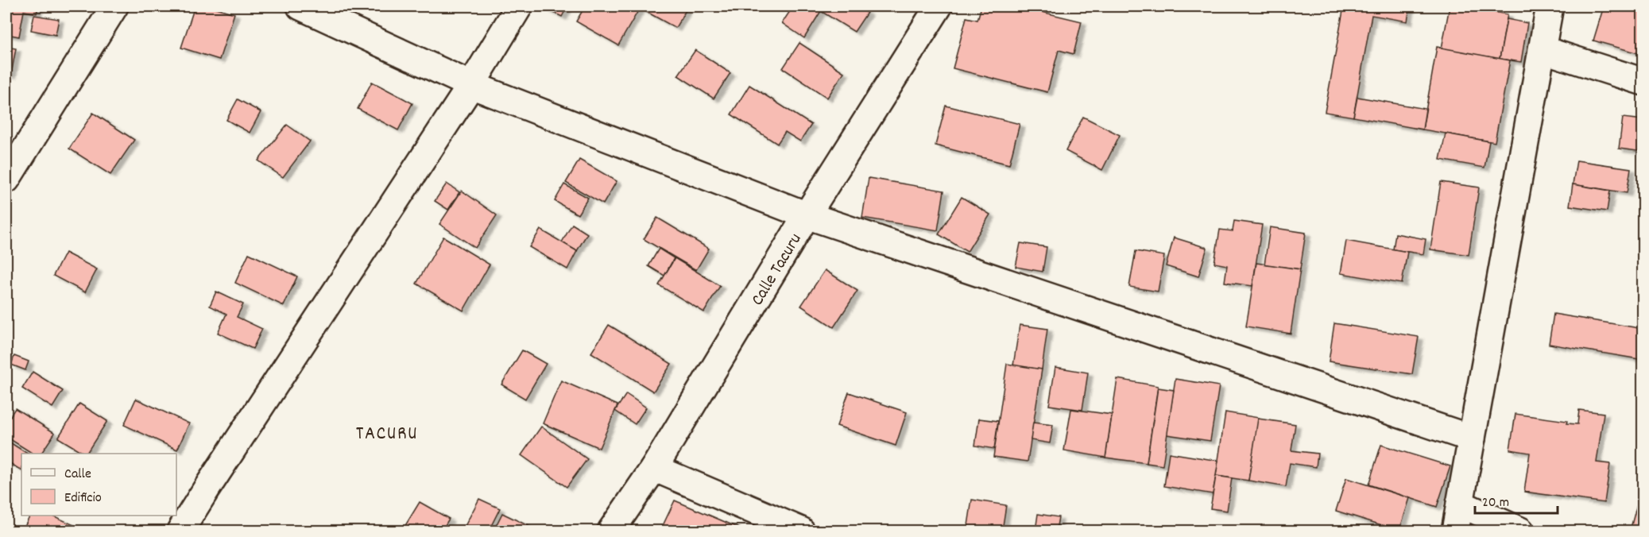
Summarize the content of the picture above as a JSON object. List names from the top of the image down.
{
  "streets": {
    "street": ["Calle Tacuru"]
  },
  "districts": ["TACURU"],
  "legend": ["Calle", "Edificio"],
  "scale_bar": "20 m"
}
